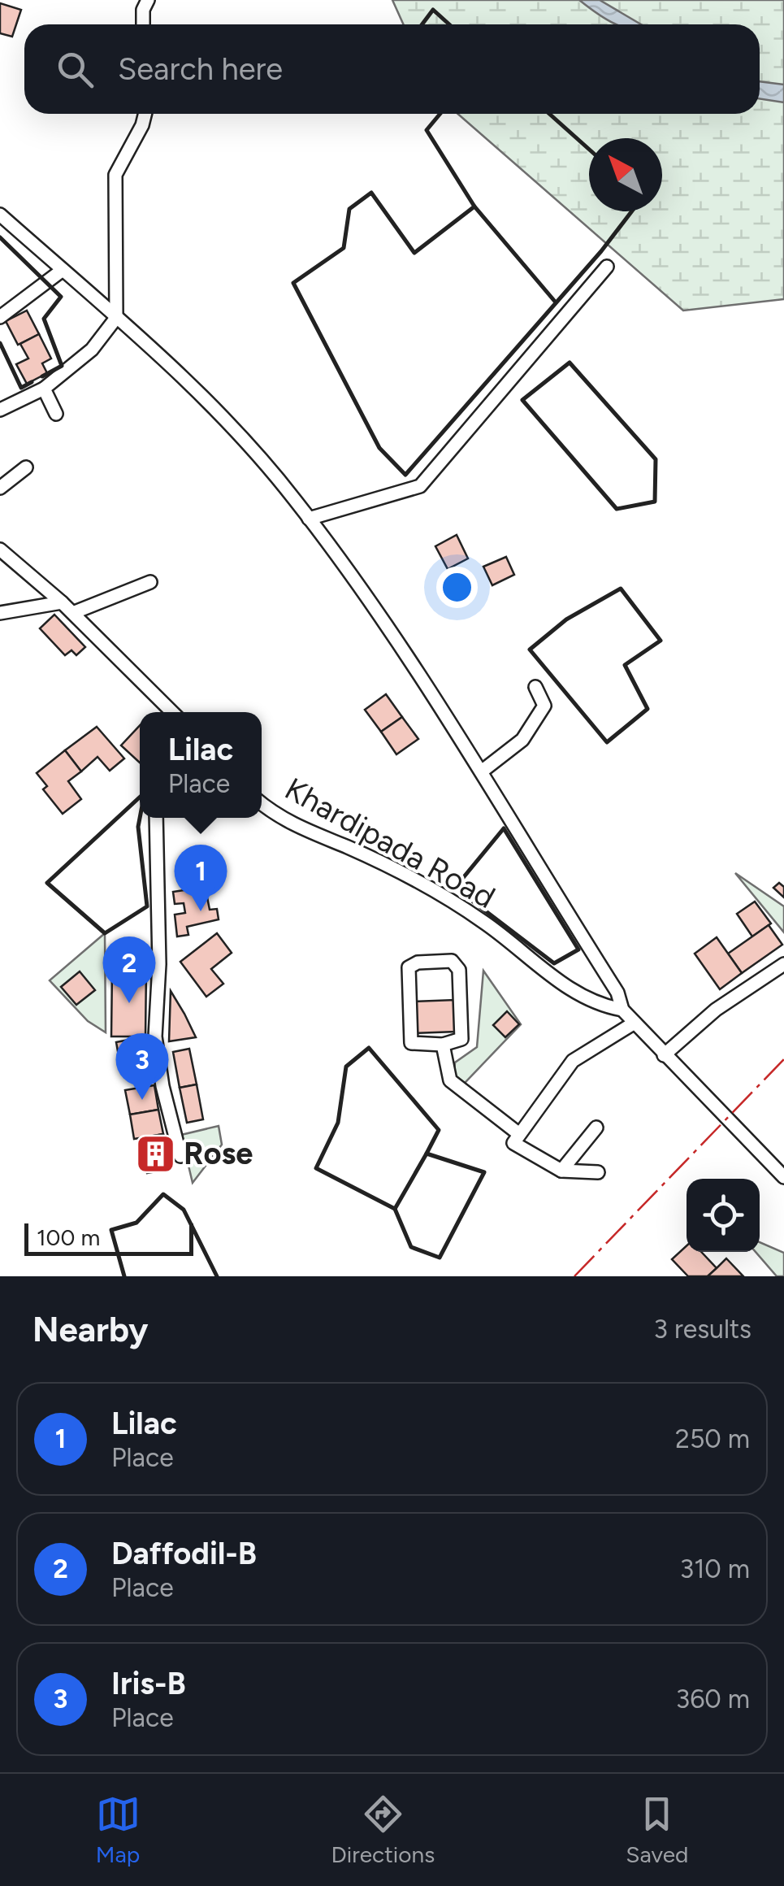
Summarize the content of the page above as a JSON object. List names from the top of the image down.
{
  "streets": {
    "street": ["Khardipada Road"]
  },
  "places": {
    "building": ["Rose"]
  },
  "scale_bar": "100 m",
  "north": "top left",
  "page": {
    "search": "Search here",
    "popup": ["Lilac", "Place"],
    "pins": ["1", "2", "3"],
    "scale": "100 m",
    "heading": ["Nearby", "3 results"],
    "list": [
      {
        "mark": "1",
        "name": "Lilac",
        "note": "Place",
        "value": "250 m"
      },
      {
        "mark": "2",
        "name": "Daffodil-B",
        "note": "Place",
        "value": "310 m"
      },
      {
        "mark": "3",
        "name": "Iris-B",
        "note": "Place",
        "value": "360 m"
      }
    ],
    "nav": ["Map", "Directions", "Saved"]
  }
}
